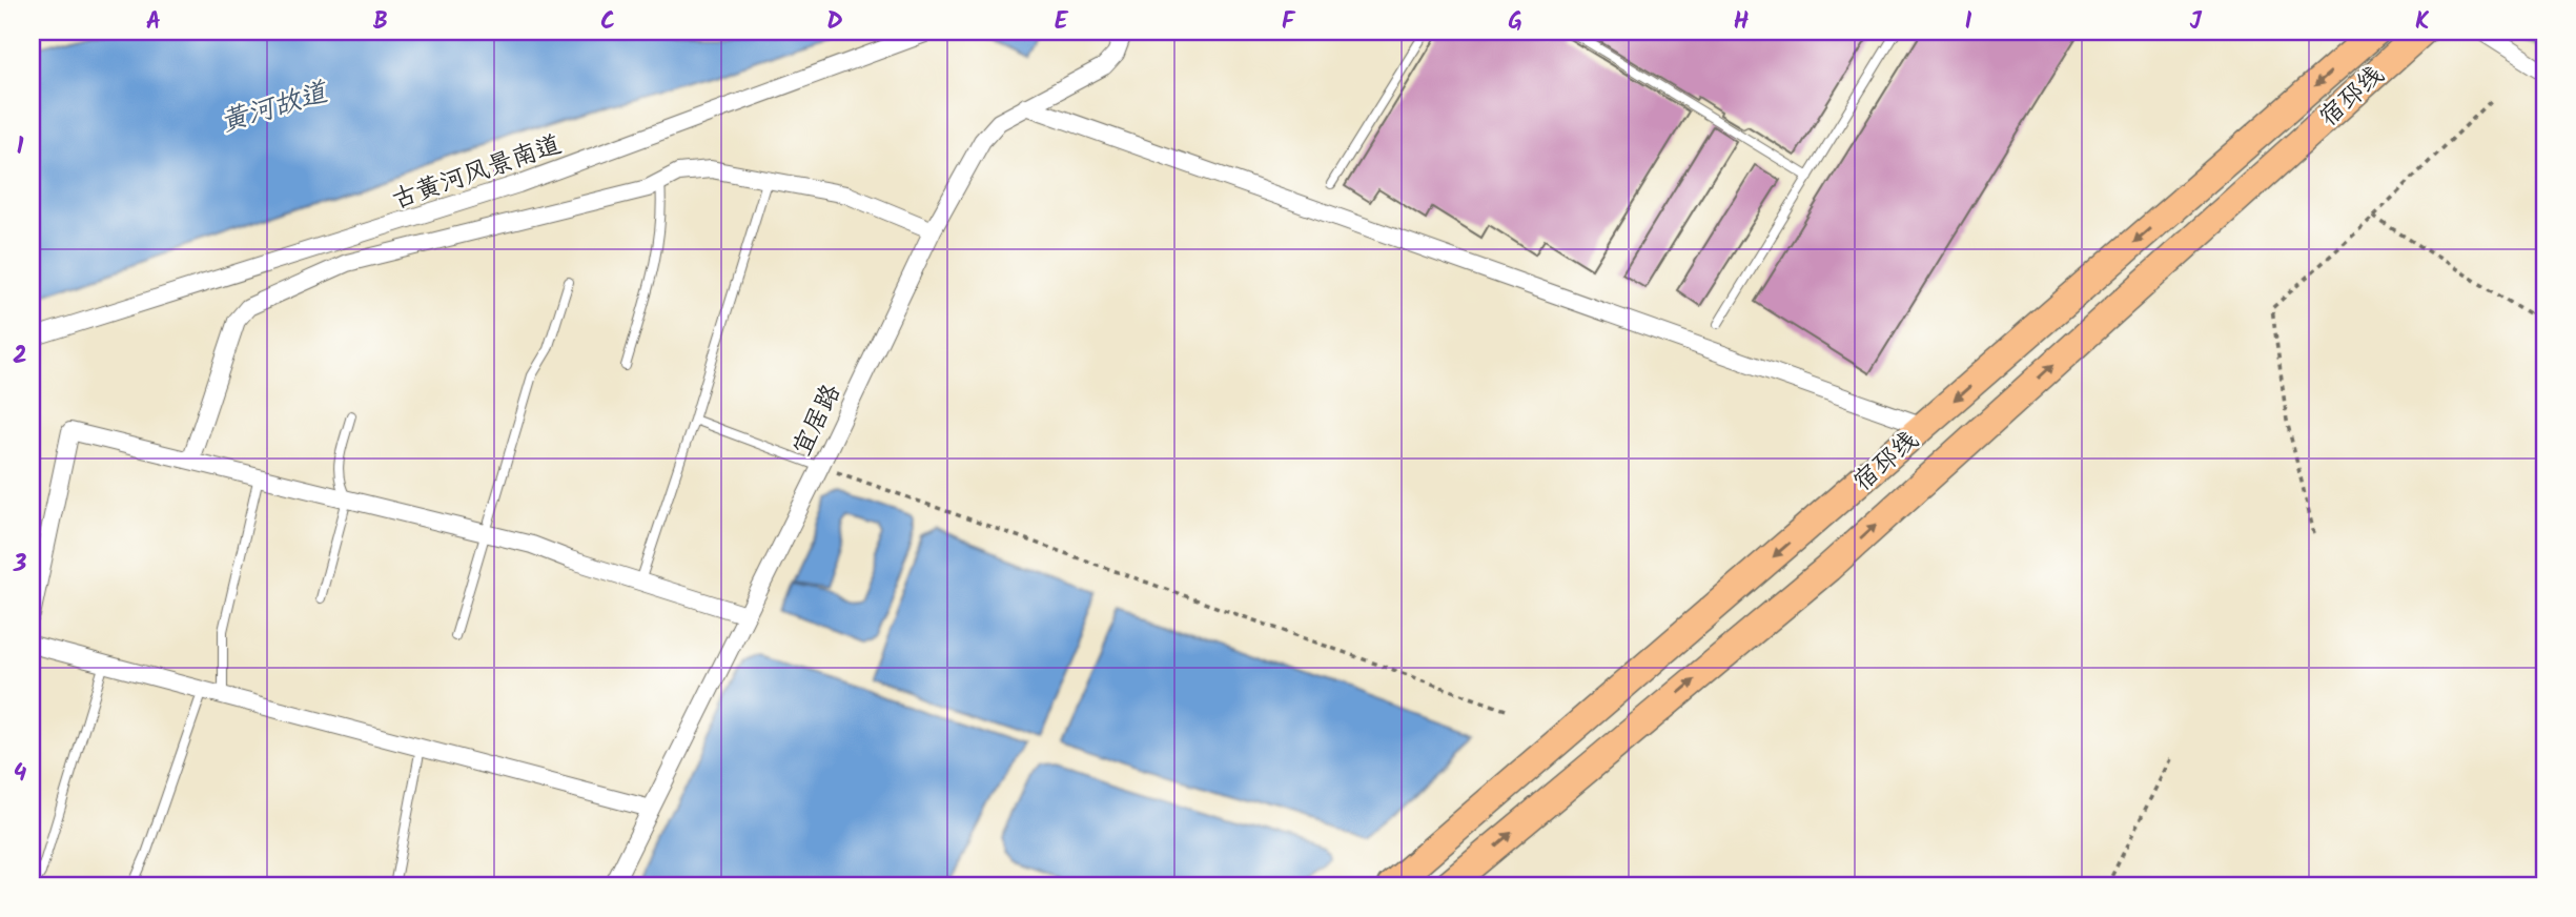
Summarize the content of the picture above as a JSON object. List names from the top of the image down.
{
  "streets": {
    "main road": ["宿邳线"],
    "street": ["古黄河风景南道", "宜居路"]
  },
  "water": ["黄河故道"],
  "grid": {
    "columns": [
      "A",
      "B",
      "C",
      "D",
      "E",
      "F",
      "G",
      "H",
      "I",
      "J",
      "K"
    ],
    "rows": [
      "1",
      "2",
      "3",
      "4"
    ]
  }
}
